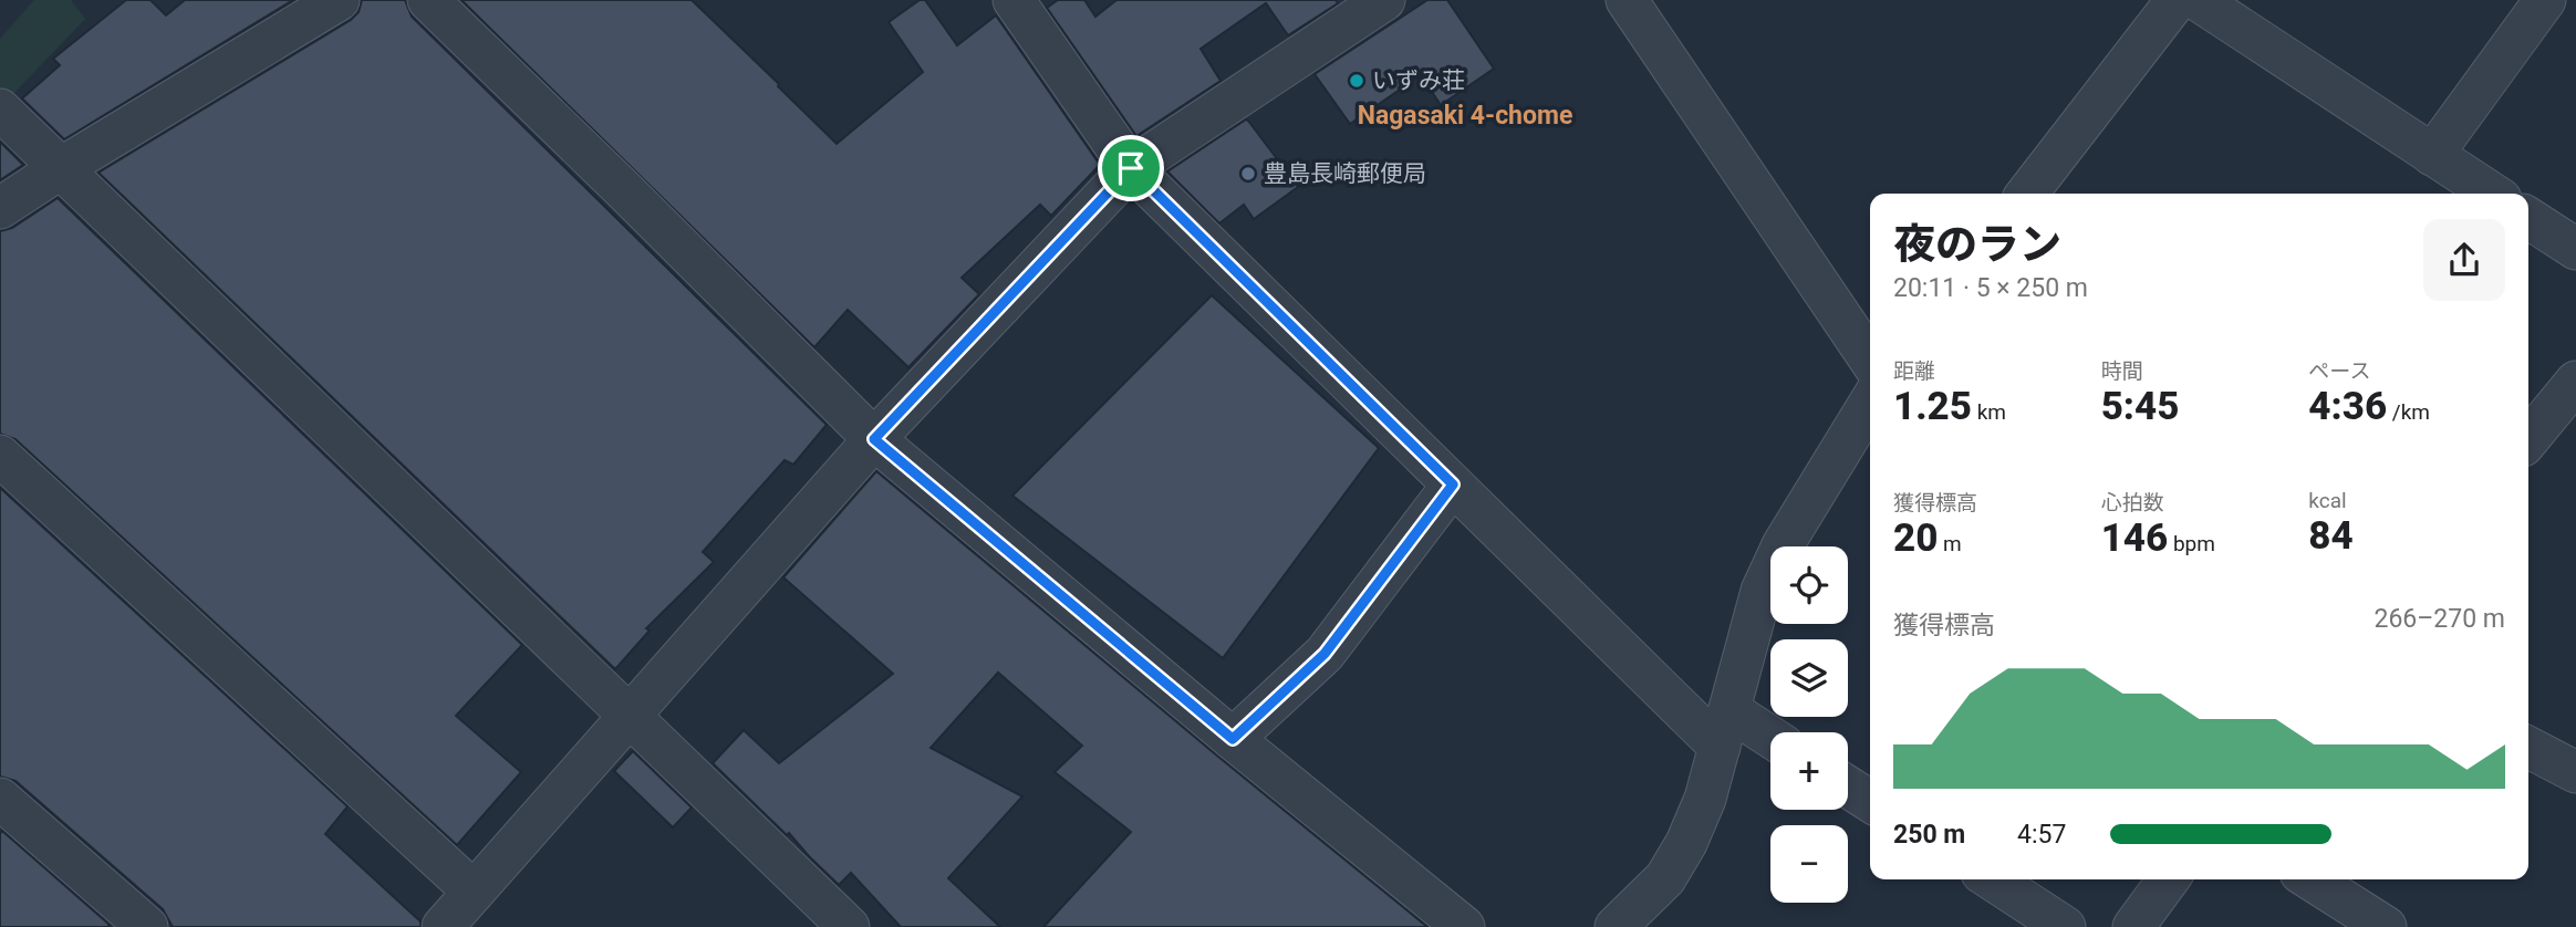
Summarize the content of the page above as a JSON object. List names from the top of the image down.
{
  "districts": ["Nagasaki 4-chome"],
  "places": ["いずみ荘", "豊島長崎郵便局"],
  "page": {
    "heading": ["夜のラン", "20:11 · 5 × 250 m"],
    "stats": [
      ["距離", "1.25 km"],
      ["時間", "5:45"],
      ["ペース", "4:36 /km"],
      ["獲得標高", "20 m"],
      ["心拍数", "146 bpm"],
      ["kcal", "84"]
    ],
    "map_buttons": ["+", "−"],
    "chart": ["獲得標高", "266–270 m"],
    "list": [
      {
        "name": "250 m",
        "note": "4:57"
      }
    ]
  }
}
